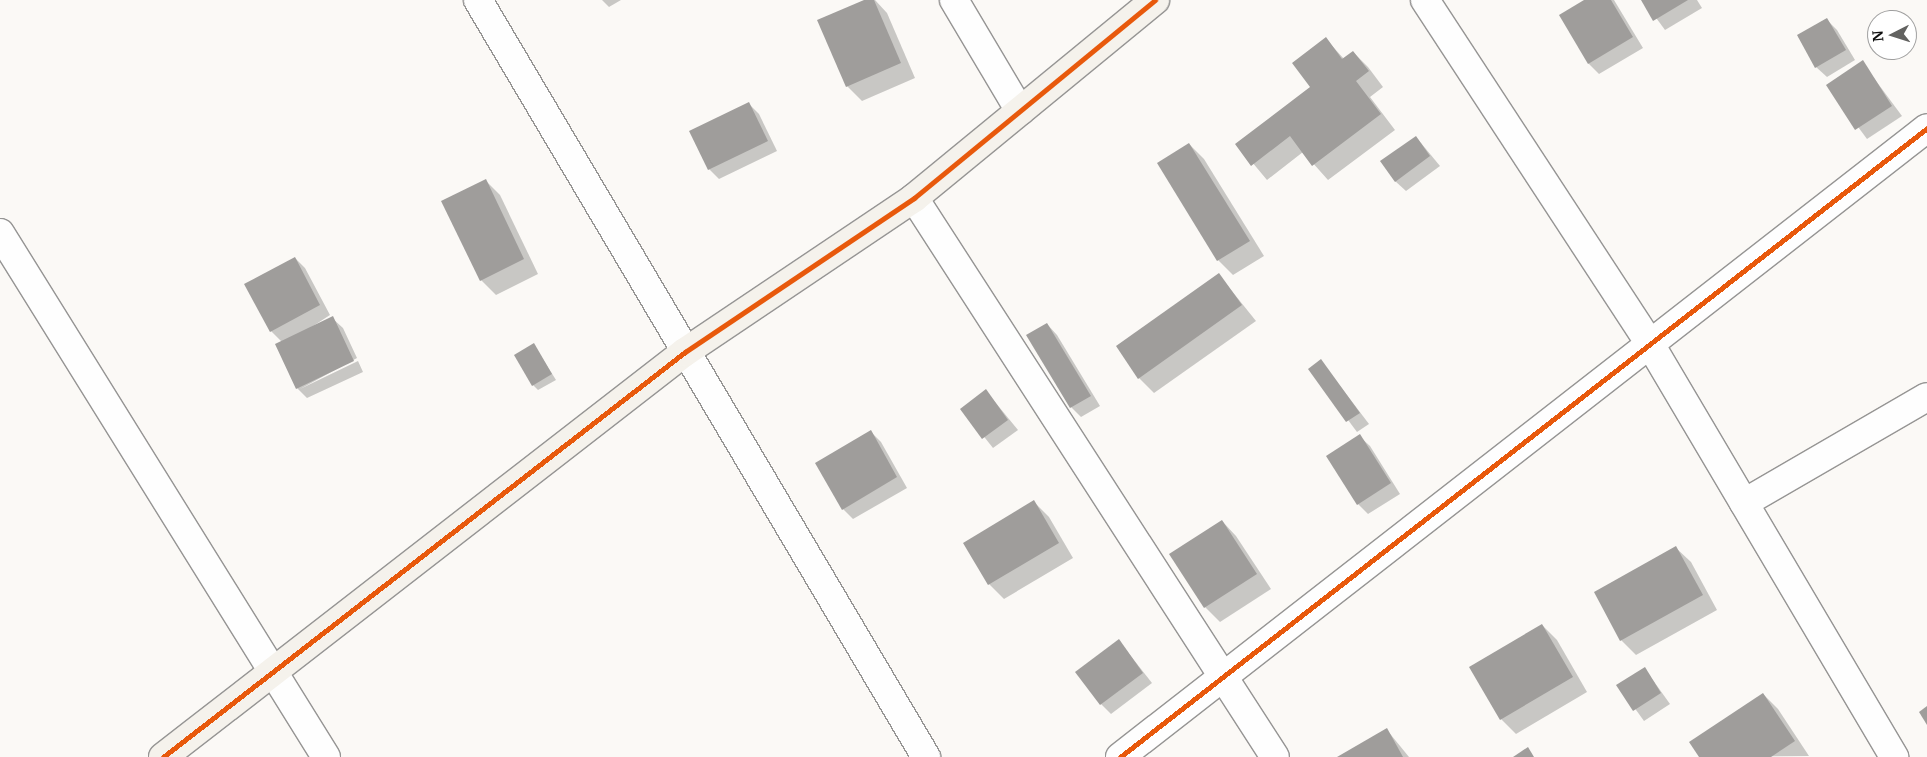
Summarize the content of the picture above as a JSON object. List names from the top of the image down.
{
  "north": "left"
}
